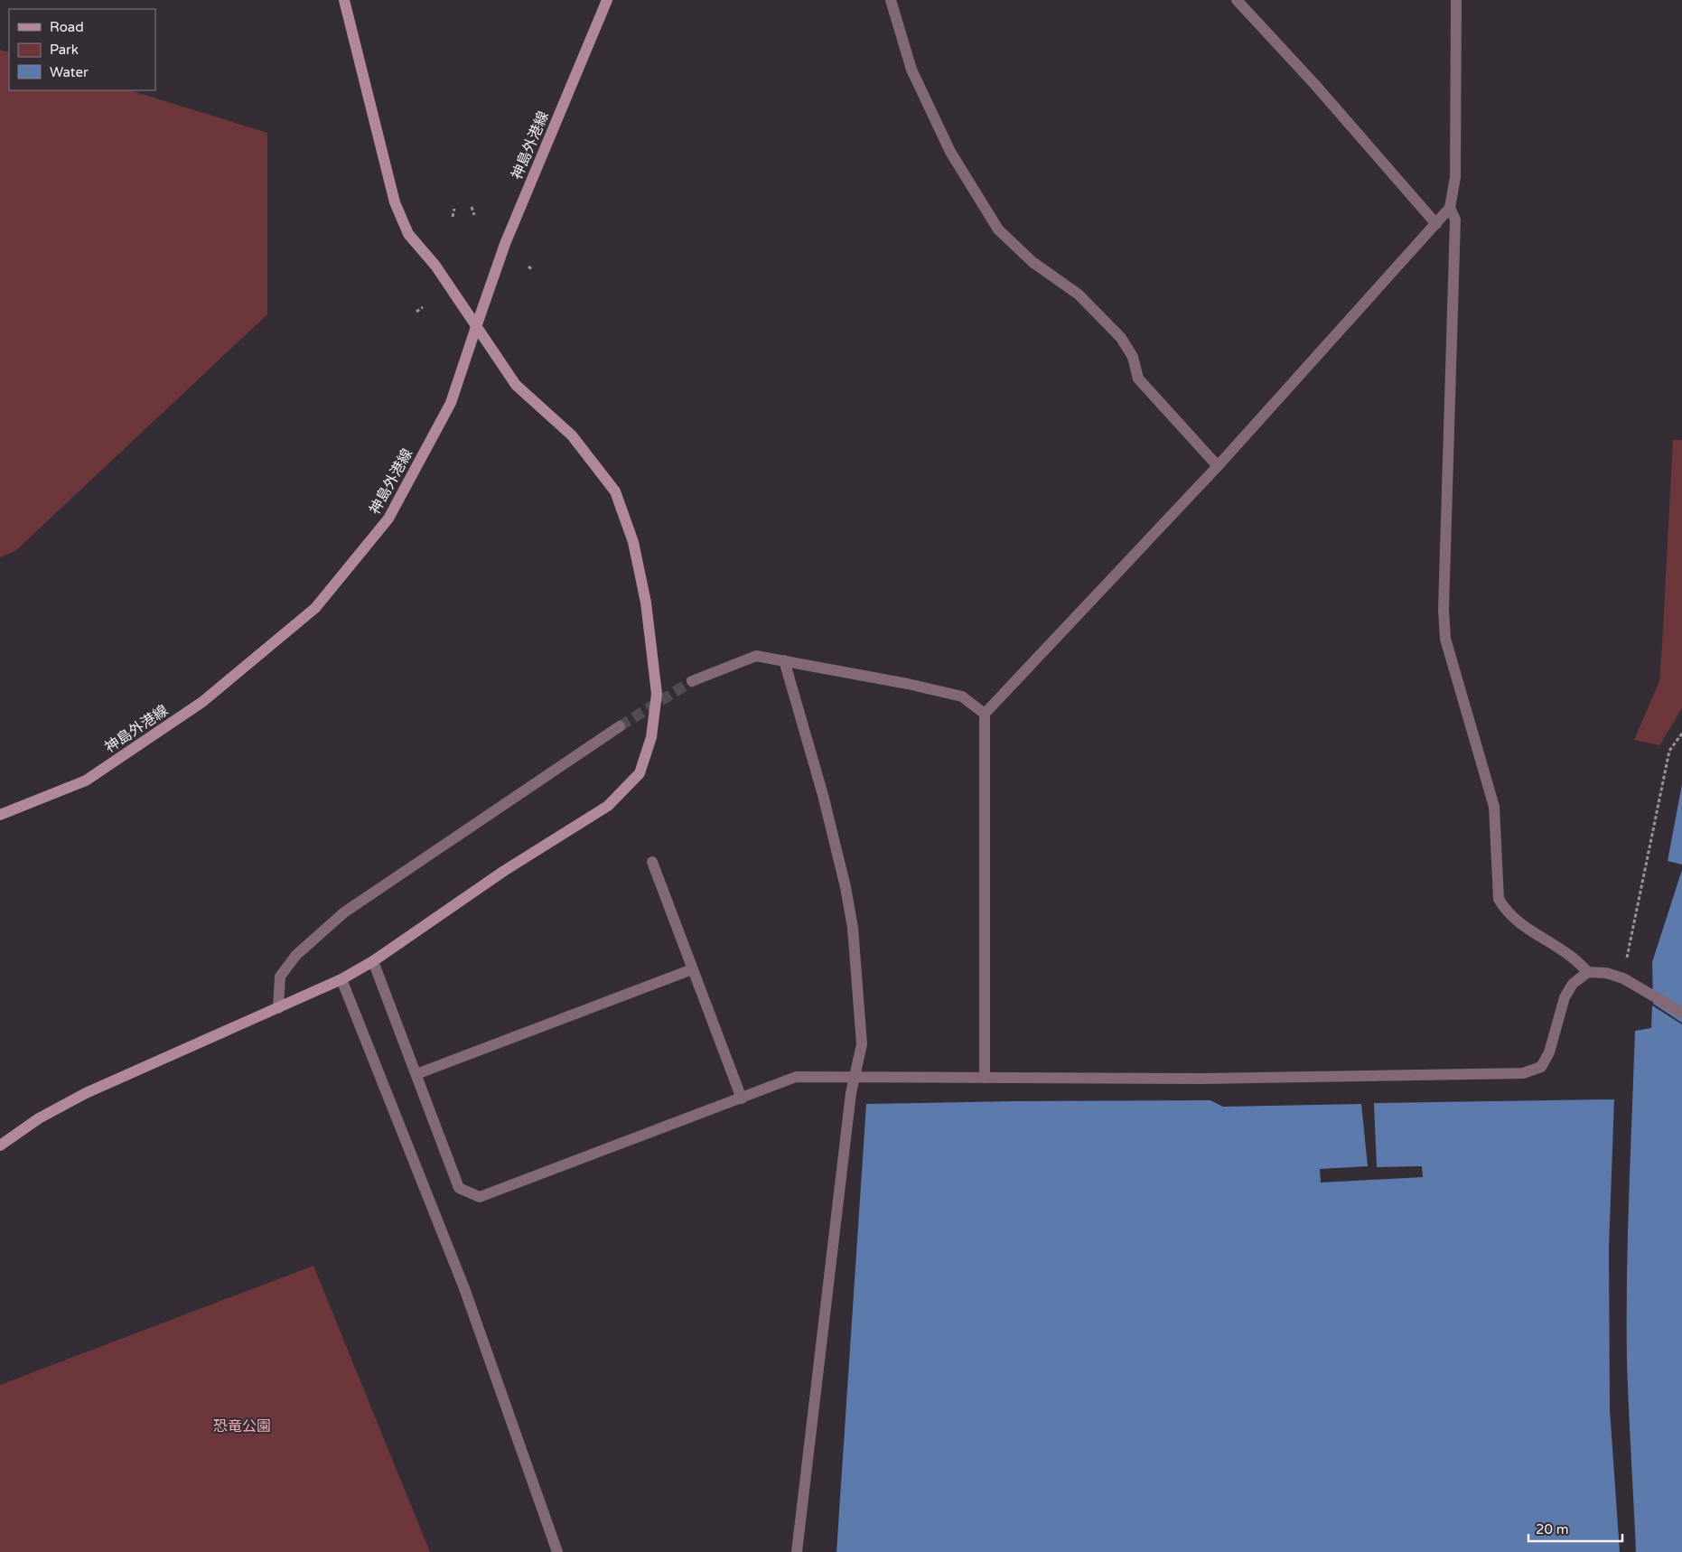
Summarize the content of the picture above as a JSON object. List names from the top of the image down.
{
  "streets": {
    "street": ["神島外港線"]
  },
  "parks": ["恐竜公園"],
  "legend": ["Road", "Park", "Water"],
  "scale_bar": "20 m"
}
